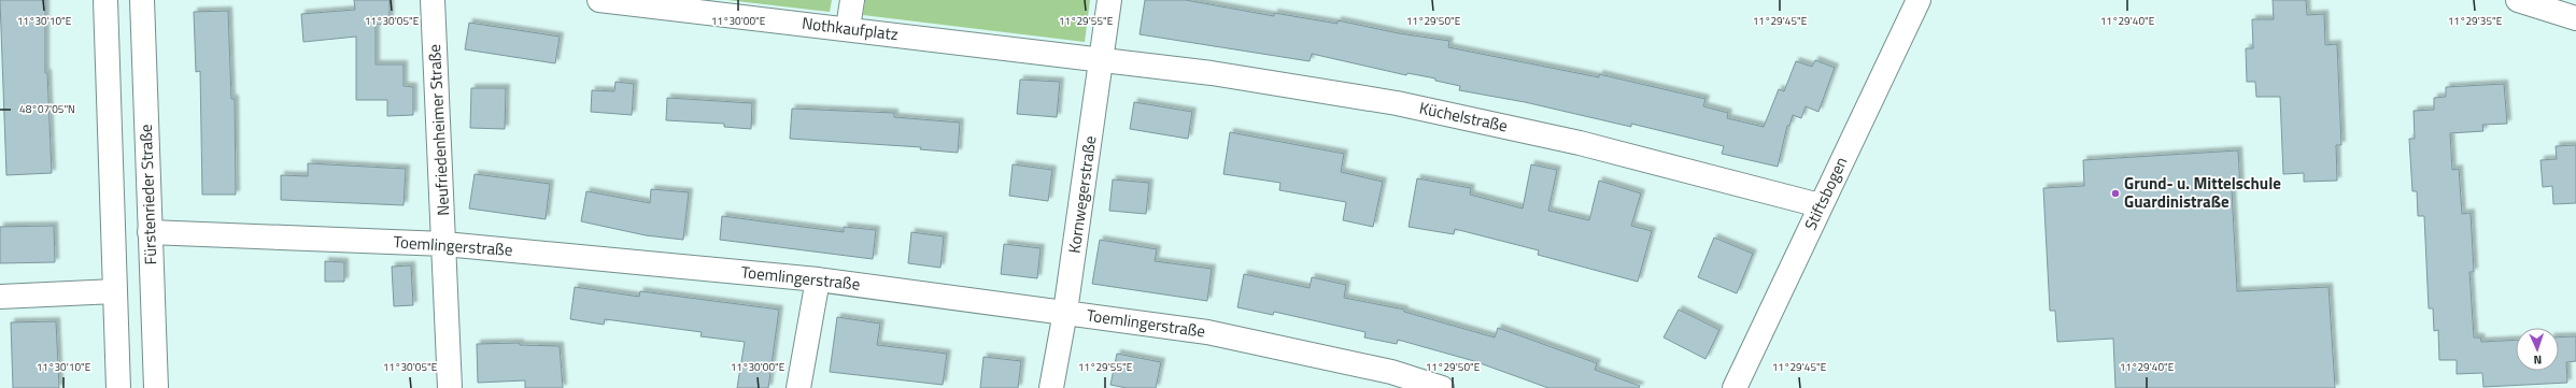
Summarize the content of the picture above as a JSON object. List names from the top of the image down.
{
  "streets": {
    "street": [
      "Nothkaufplatz",
      "Küchelstraße",
      "Neufriedenheimer Straße",
      "Stiftsbogen",
      "Fürstenrieder Straße",
      "Kornwegerstraße",
      "Toemlingerstraße"
    ]
  },
  "crossings": [
    ["Nothkaufplatz", "Küchelstraße"],
    ["Nothkaufplatz", "Kornwegerstraße"],
    ["Küchelstraße", "Stiftsbogen"],
    ["Küchelstraße", "Kornwegerstraße"],
    ["Neufriedenheimer Straße", "Toemlingerstraße"],
    ["Fürstenrieder Straße", "Toemlingerstraße"],
    ["Kornwegerstraße", "Toemlingerstraße"]
  ],
  "places": ["Grund- u. Mittelschule Guardinistraße"],
  "north": "bottom",
  "coordinates": [
    "11°30'10\"E",
    "11°30'05\"E",
    "11°30'00\"E",
    "11°29'55\"E",
    "11°29'50\"E",
    "11°29'45\"E",
    "11°29'40\"E",
    "11°29'35\"E",
    "48°07'05\"N"
  ]
}
